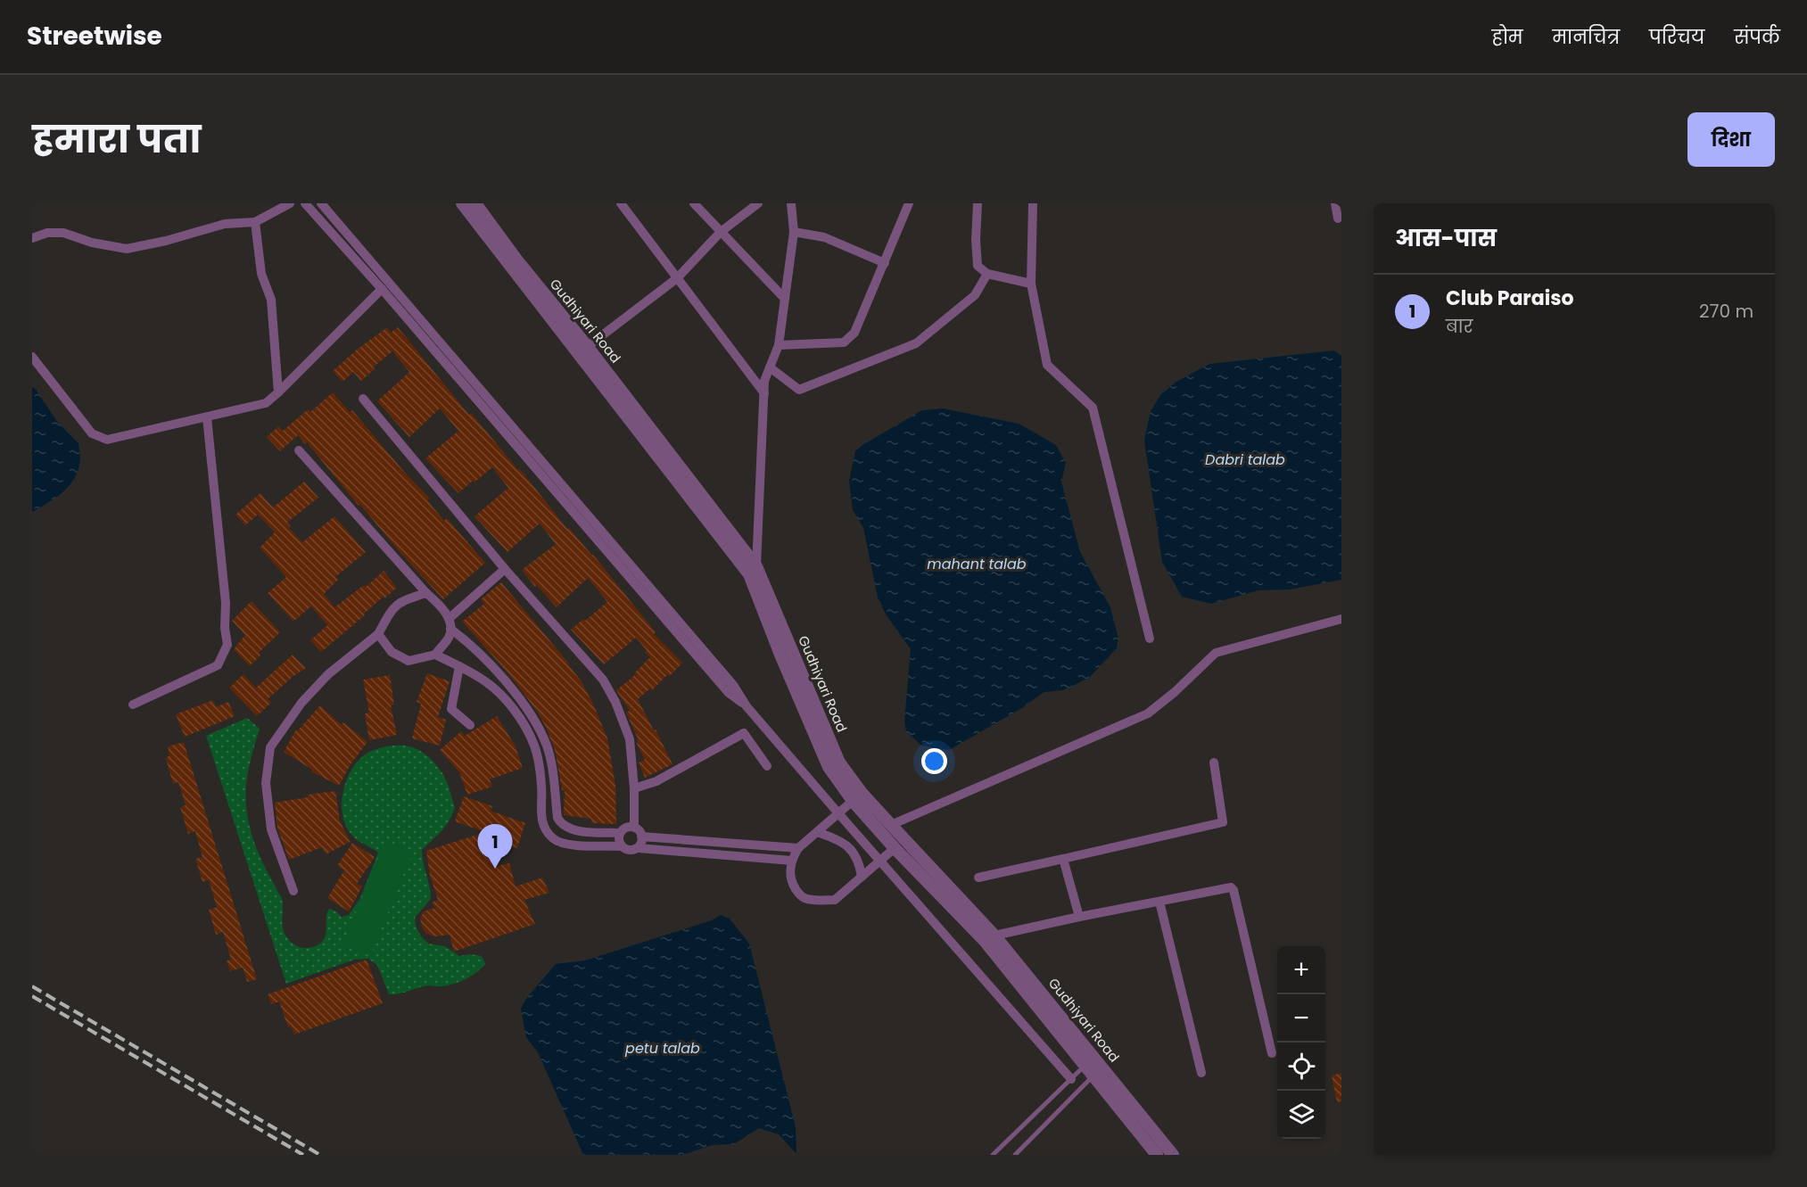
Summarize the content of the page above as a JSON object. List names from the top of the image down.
{
  "streets": {
    "street": ["Gudhiyari Road"]
  },
  "water": ["Dabri talab", "mahant talab", "petu talab"],
  "page": {
    "header": "Streetwise",
    "nav": [
      "होम",
      "मानचित्र",
      "परिचय",
      "संपर्क"
    ],
    "title": "हमारा पता",
    "buttons": "दिशा",
    "heading": "आस-पास",
    "list": [
      {
        "mark": "1",
        "name": "Club Paraiso",
        "note": "बार",
        "value": "270 m"
      }
    ],
    "pins": "1",
    "map_buttons": ["+", "−"]
  }
}
